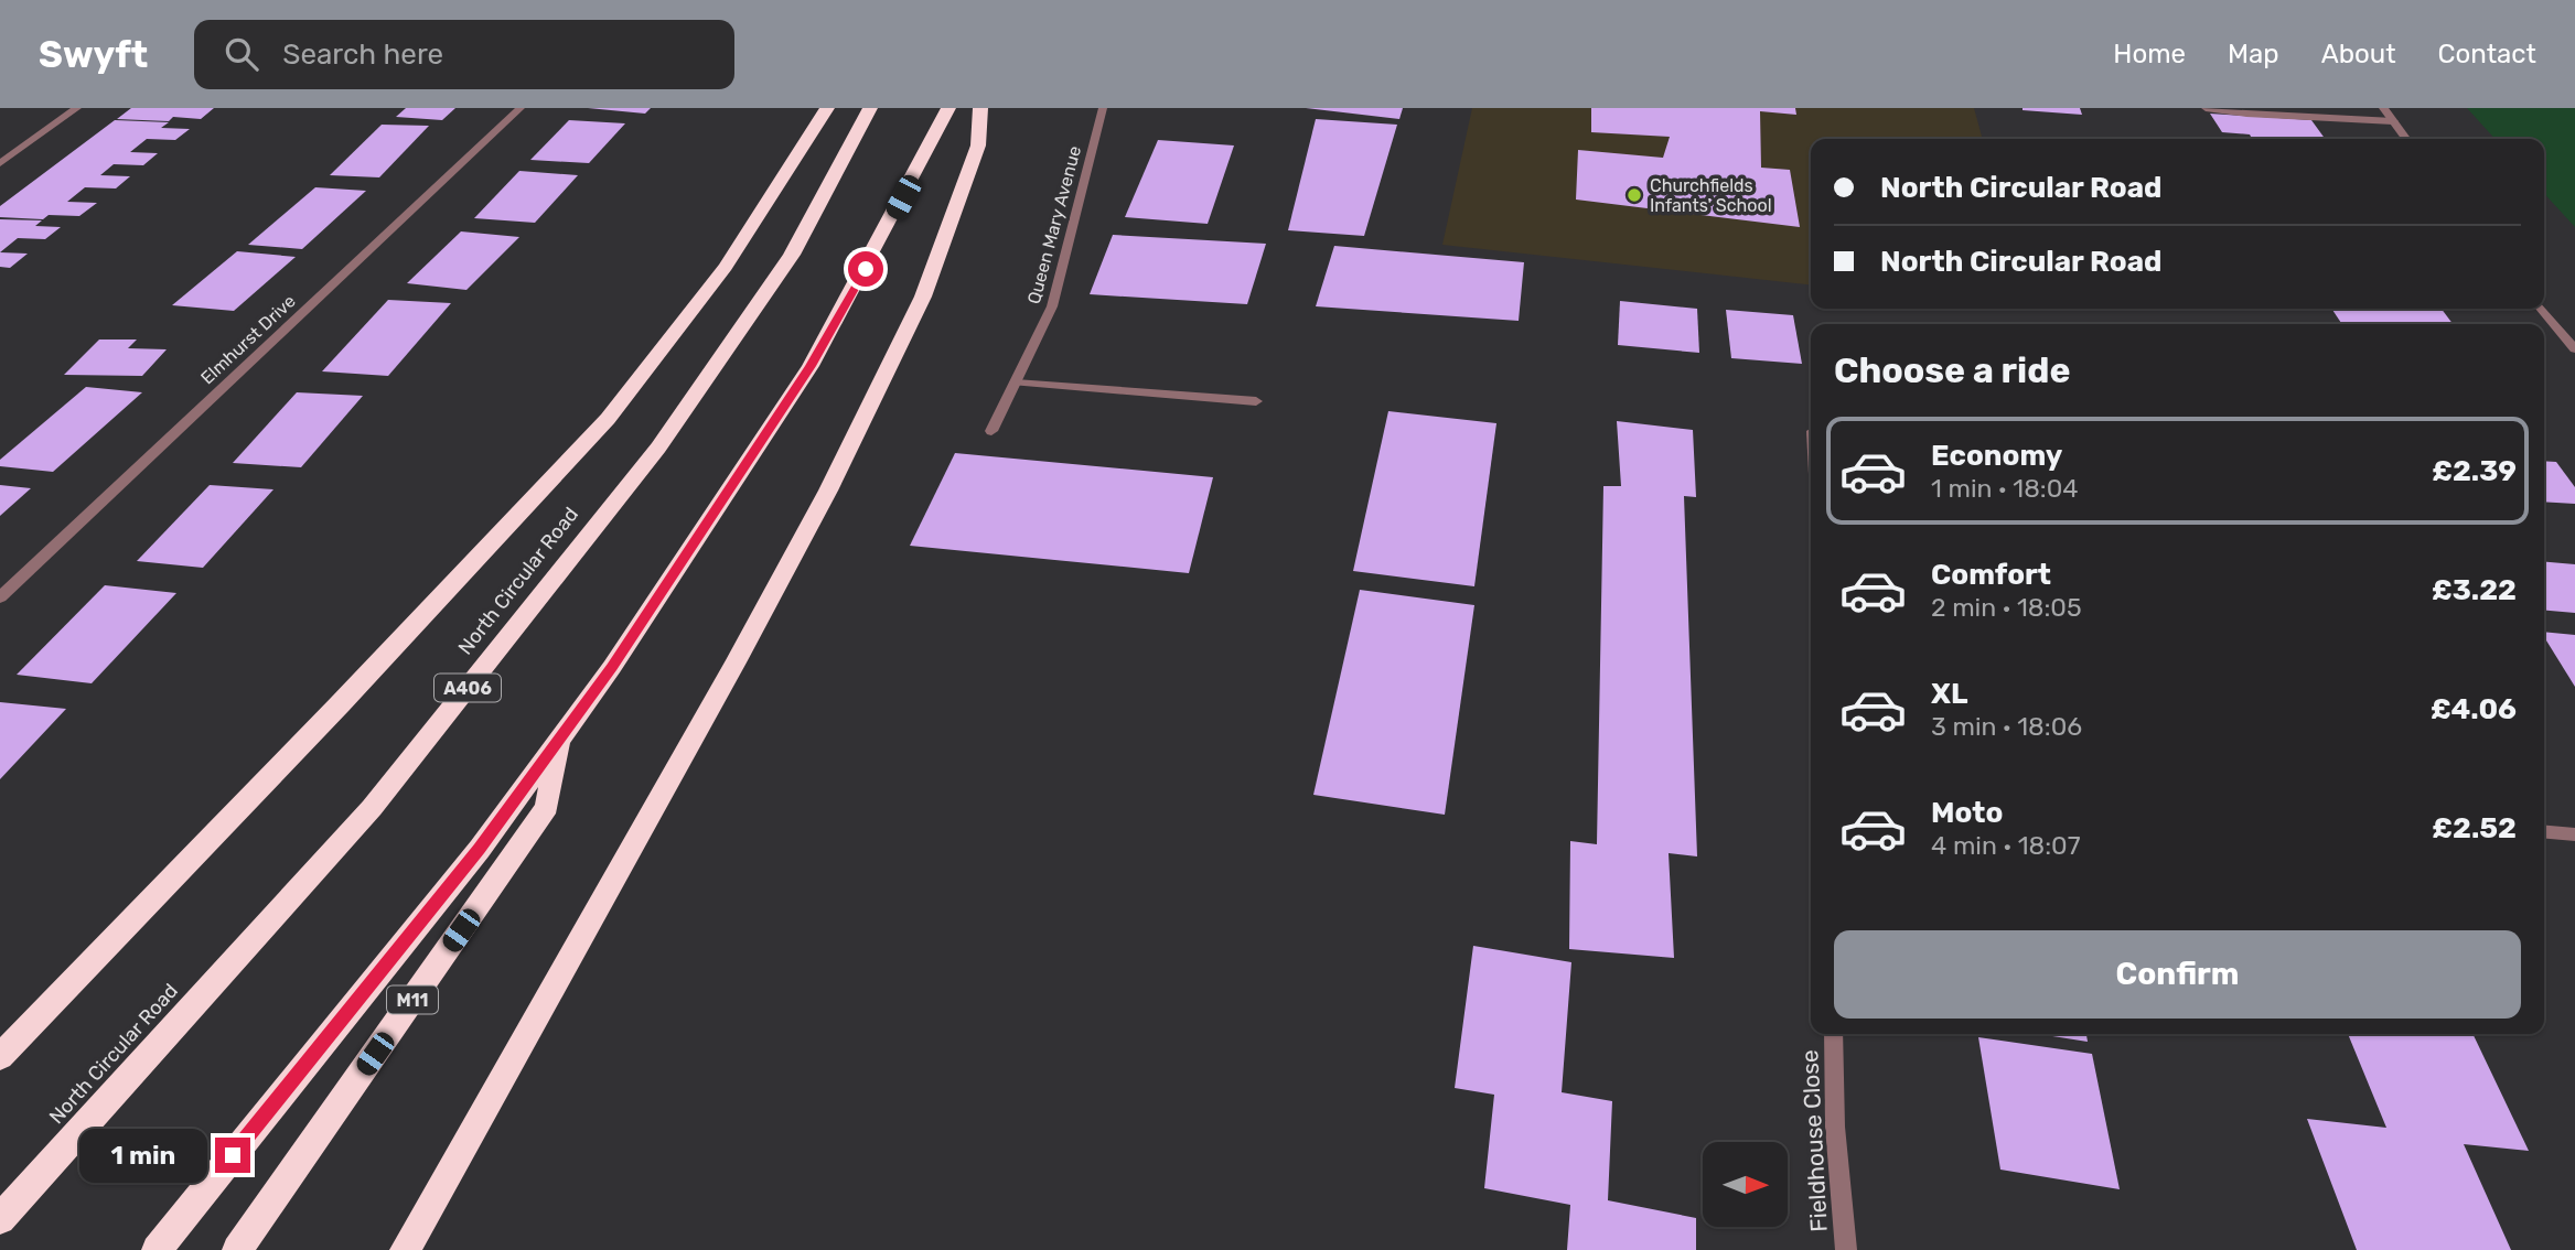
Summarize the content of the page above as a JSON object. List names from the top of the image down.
{
  "streets": {
    "highway": ["North Circular Road", "A406", "M11"],
    "street": ["Queen Mary Avenue", "Elmhurst Drive", "Fieldhouse Close"]
  },
  "places": ["Churchfields Infants' School"],
  "north": "right",
  "page": {
    "header": "Swyft",
    "search": "Search here",
    "nav": [
      "Home",
      "Map",
      "About",
      "Contact"
    ],
    "banner": ["North Circular Road", "North Circular Road"],
    "heading": "Choose a ride",
    "list": [
      {
        "name": "Economy",
        "note": "1 min · 18:04",
        "value": "£2.39"
      },
      {
        "name": "Comfort",
        "note": "2 min · 18:05",
        "value": "£3.22"
      },
      {
        "name": "XL",
        "note": "3 min · 18:06",
        "value": "£4.06"
      },
      {
        "name": "Moto",
        "note": "4 min · 18:07",
        "value": "£2.52"
      }
    ],
    "buttons": "Confirm",
    "bubble": "1 min"
  }
}
